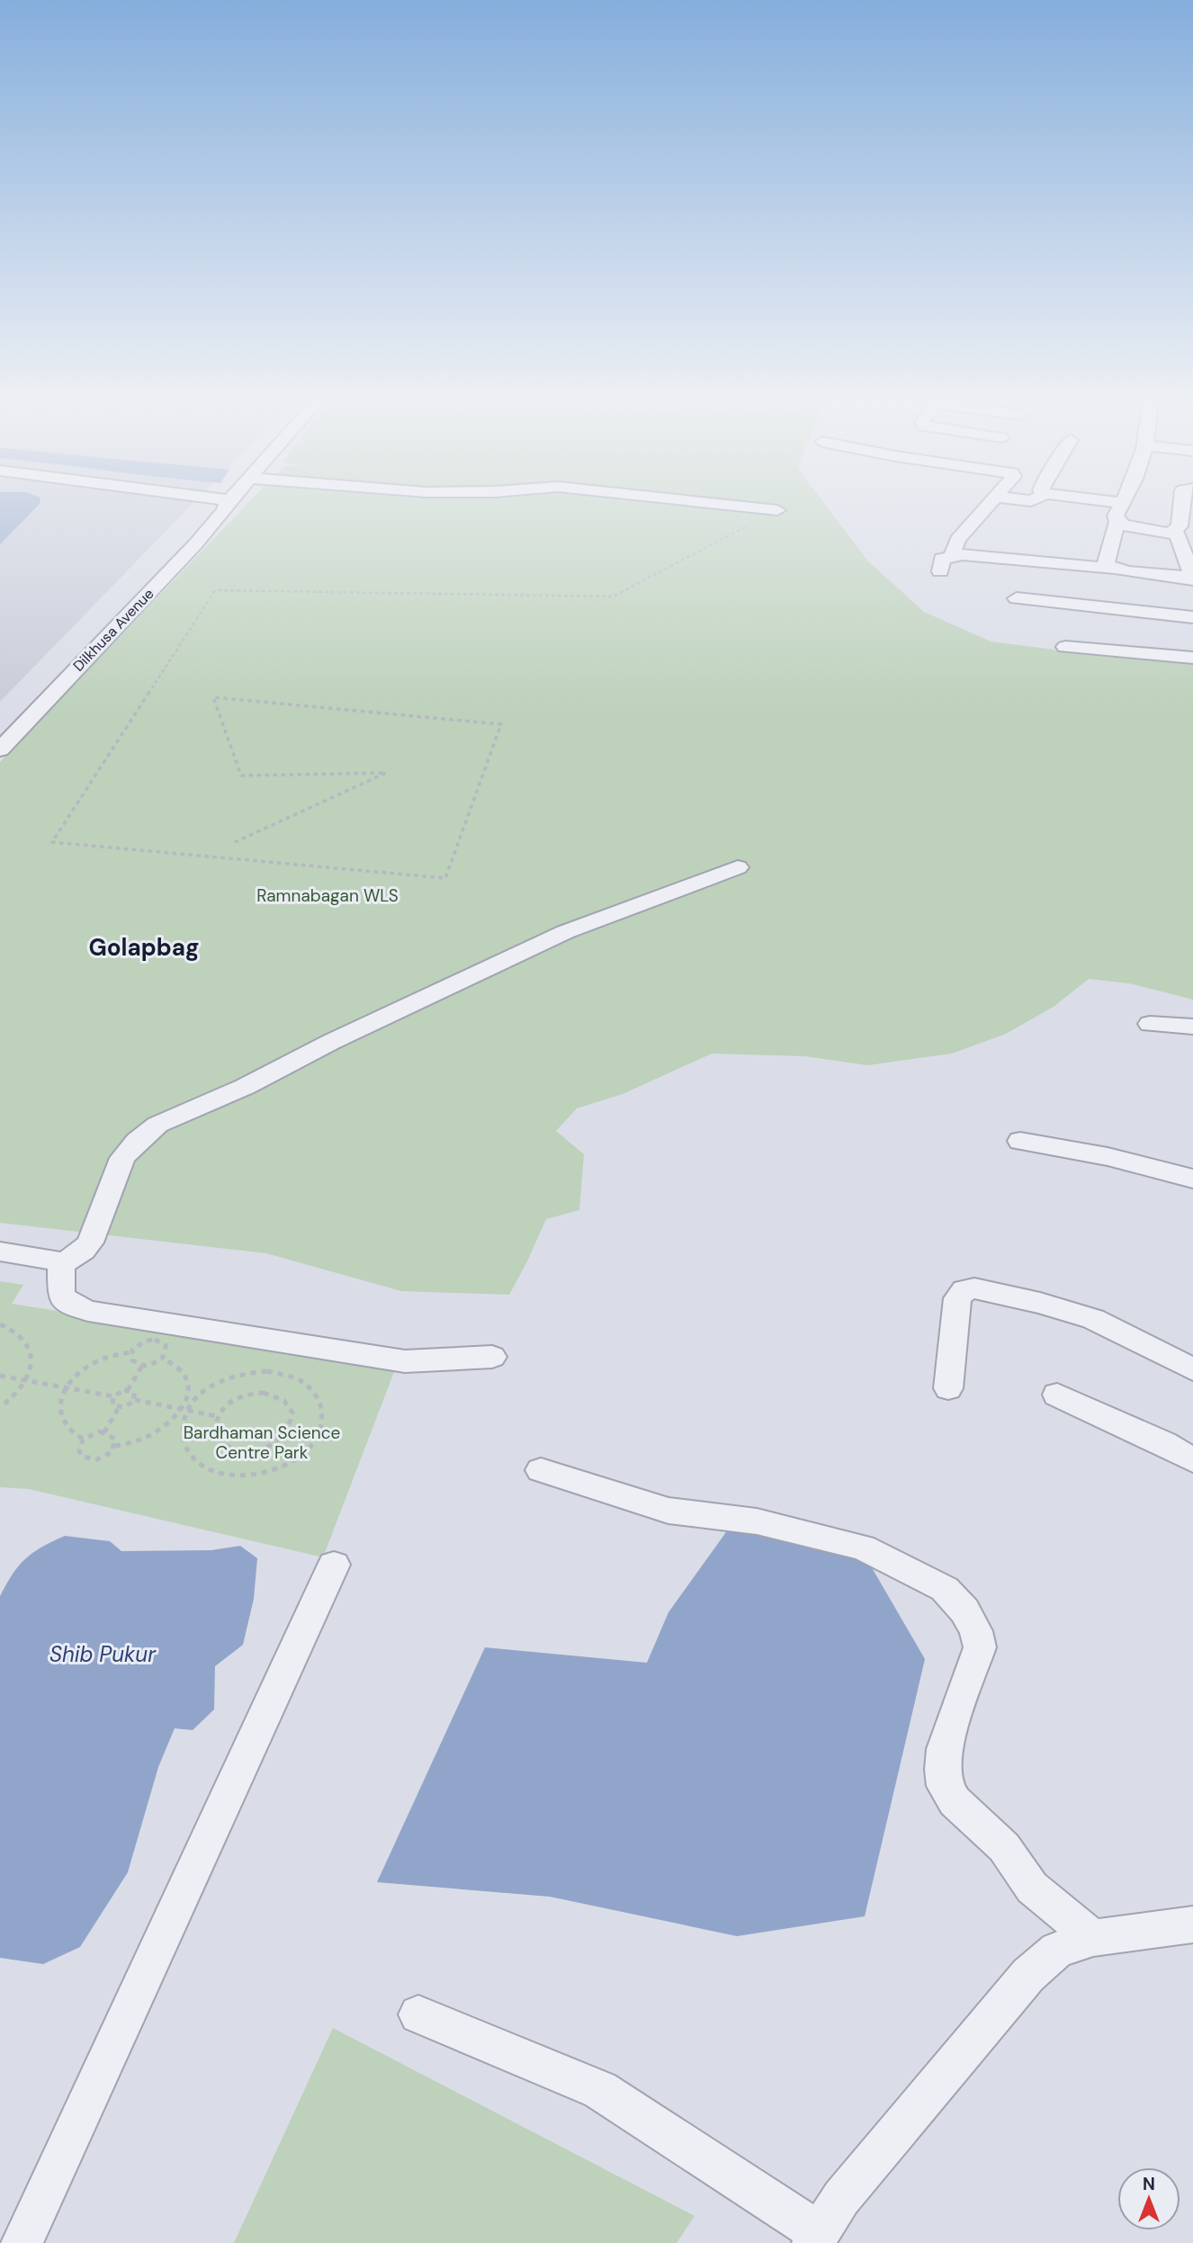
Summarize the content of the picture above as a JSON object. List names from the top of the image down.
{
  "streets": {
    "street": ["Dilkhusa Avenue"]
  },
  "districts": ["Golapbag"],
  "water": ["Shib Pukur"],
  "parks": ["Ramnabagan WLS", "Bardhaman Science Centre Park"],
  "north": "top"
}
